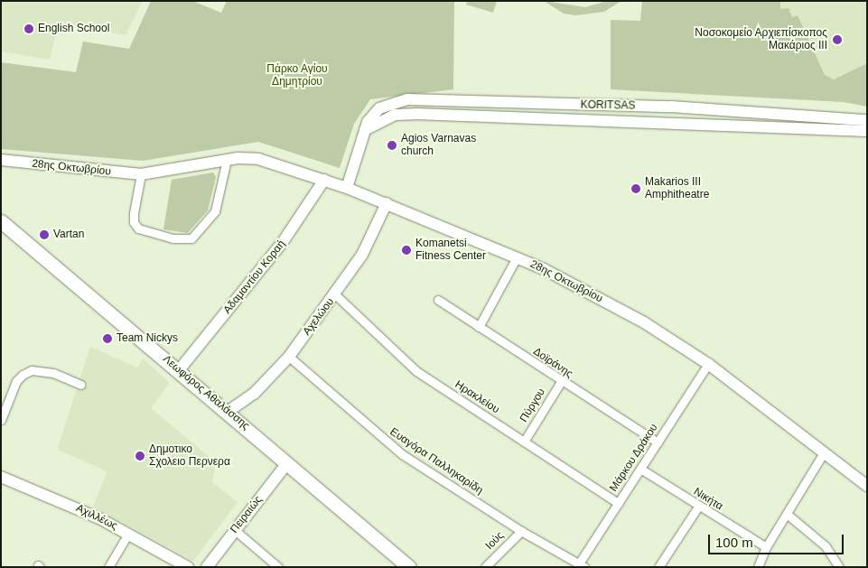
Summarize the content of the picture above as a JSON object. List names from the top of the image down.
{
  "streets": {
    "main road": ["Λεωφόρος Αθαλάσσης"],
    "street": [
      "KORITSAS",
      "28ης Οκτωβρίου",
      "Αδαμαντίου Κοραή",
      "Αχελώου",
      "Δοϊράνης",
      "Ηρακλείου",
      "Πύργου",
      "Μάρκου Δράκου",
      "Ευαγόρα Παλληκαρίδη",
      "Νικήτα",
      "Πειραιώς",
      "Αχιλλέως",
      "Ιούς"
    ]
  },
  "crossings": [
    ["KORITSAS", "28ης Οκτωβρίου"],
    ["28ης Οκτωβρίου", "Αδαμαντίου Κοραή"],
    ["28ης Οκτωβρίου", "Αχελώου"],
    ["28ης Οκτωβρίου", "Μάρκου Δράκου"],
    ["Αδαμαντίου Κοραή", "Λεωφόρος Αθαλάσσης"],
    ["Αχελώου", "Λεωφόρος Αθαλάσσης"],
    ["Αχελώου", "Ηρακλείου"],
    ["Αχελώου", "Ευαγόρα Παλληκαρίδη"],
    ["Δοϊράνης", "Πύργου"],
    ["Δοϊράνης", "Μάρκου Δράκου"],
    ["Λεωφόρος Αθαλάσσης", "Πειραιώς"],
    ["Ηρακλείου", "Πύργου"],
    ["Ηρακλείου", "Μάρκου Δράκου"],
    ["Μάρκου Δράκου", "Ευαγόρα Παλληκαρίδη"],
    ["Μάρκου Δράκου", "Νικήτα"],
    ["Ευαγόρα Παλληκαρίδη", "Ιούς"]
  ],
  "parks": ["Πάρκο Αγίου Δημητρίου"],
  "places": [
    "English School",
    "Νοσοκομείο Αρχιεπίσκοπος Μακάριος ΙΙΙ",
    "Agios Varnavas church",
    "Makarios III Amphitheatre",
    "Vartan",
    "Komanetsi Fitness Center",
    "Team Nickys",
    "Δημοτικο Σχολειο Περνερα"
  ],
  "scale_bar": "100 m"
}
